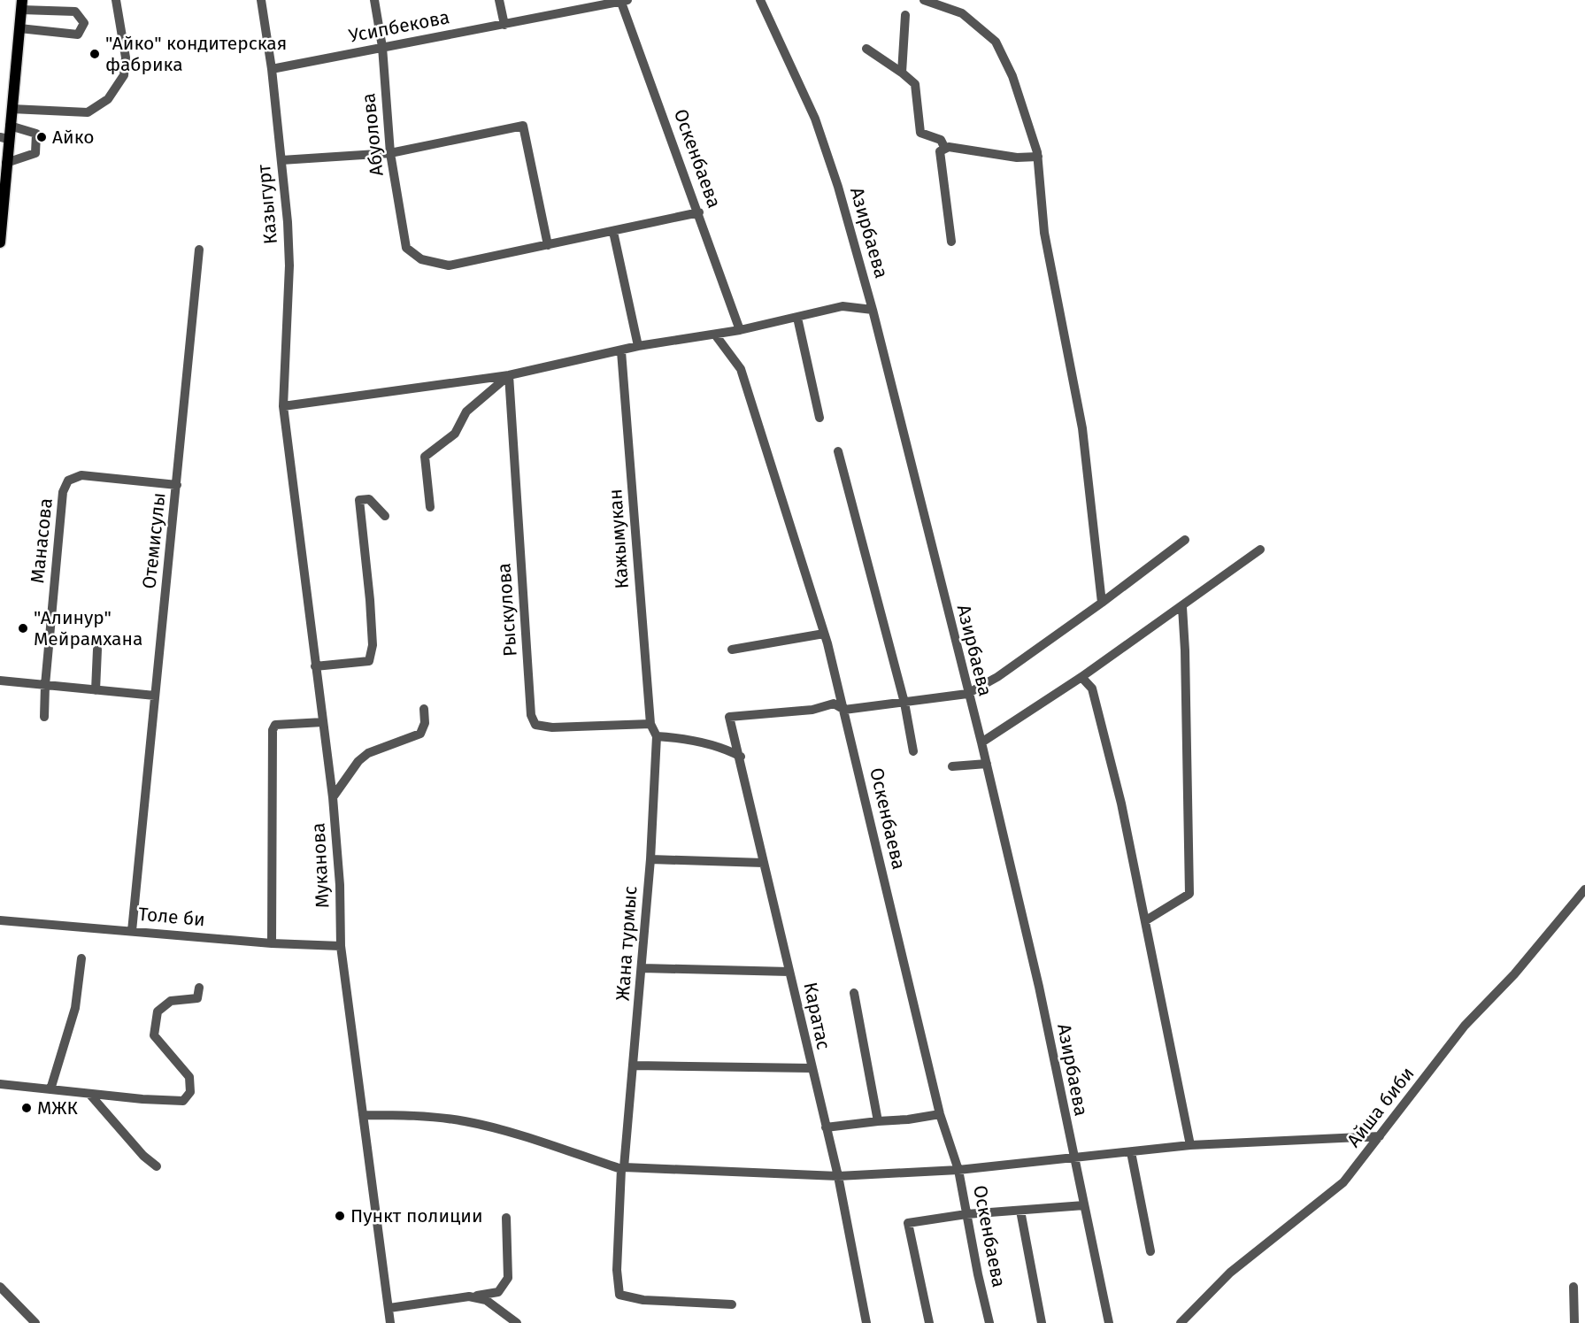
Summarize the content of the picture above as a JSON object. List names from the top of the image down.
{
  "streets": {
    "street": [
      "Усипбекова",
      "Абуолова",
      "Оскенбаева",
      "Казыгурт",
      "Азирбаева",
      "Кажымукан",
      "Манасова",
      "Отемисулы",
      "Рыскулова",
      "Муканова",
      "Толе би",
      "Жана турмыс",
      "Каратас",
      "Айша биби"
    ]
  },
  "crossings": [
    ["Усипбекова", "Абуолова"],
    ["Усипбекова", "Оскенбаева"],
    ["Усипбекова", "Казыгурт"],
    ["Оскенбаева", "Каратас"],
    ["Казыгурт", "Муканова"],
    ["Кажымукан", "Рыскулова"],
    ["Кажымукан", "Жана турмыс"],
    ["Манасова", "Отемисулы"],
    ["Отемисулы", "Толе би"],
    ["Рыскулова", "Жана турмыс"],
    ["Муканова", "Толе би"]
  ],
  "places": [
    "\"Айко\" кондитерская фабрика",
    "Айко",
    "\"Алинур\" Мейрамхана",
    "МЖК",
    "Пункт полиции"
  ]
}
